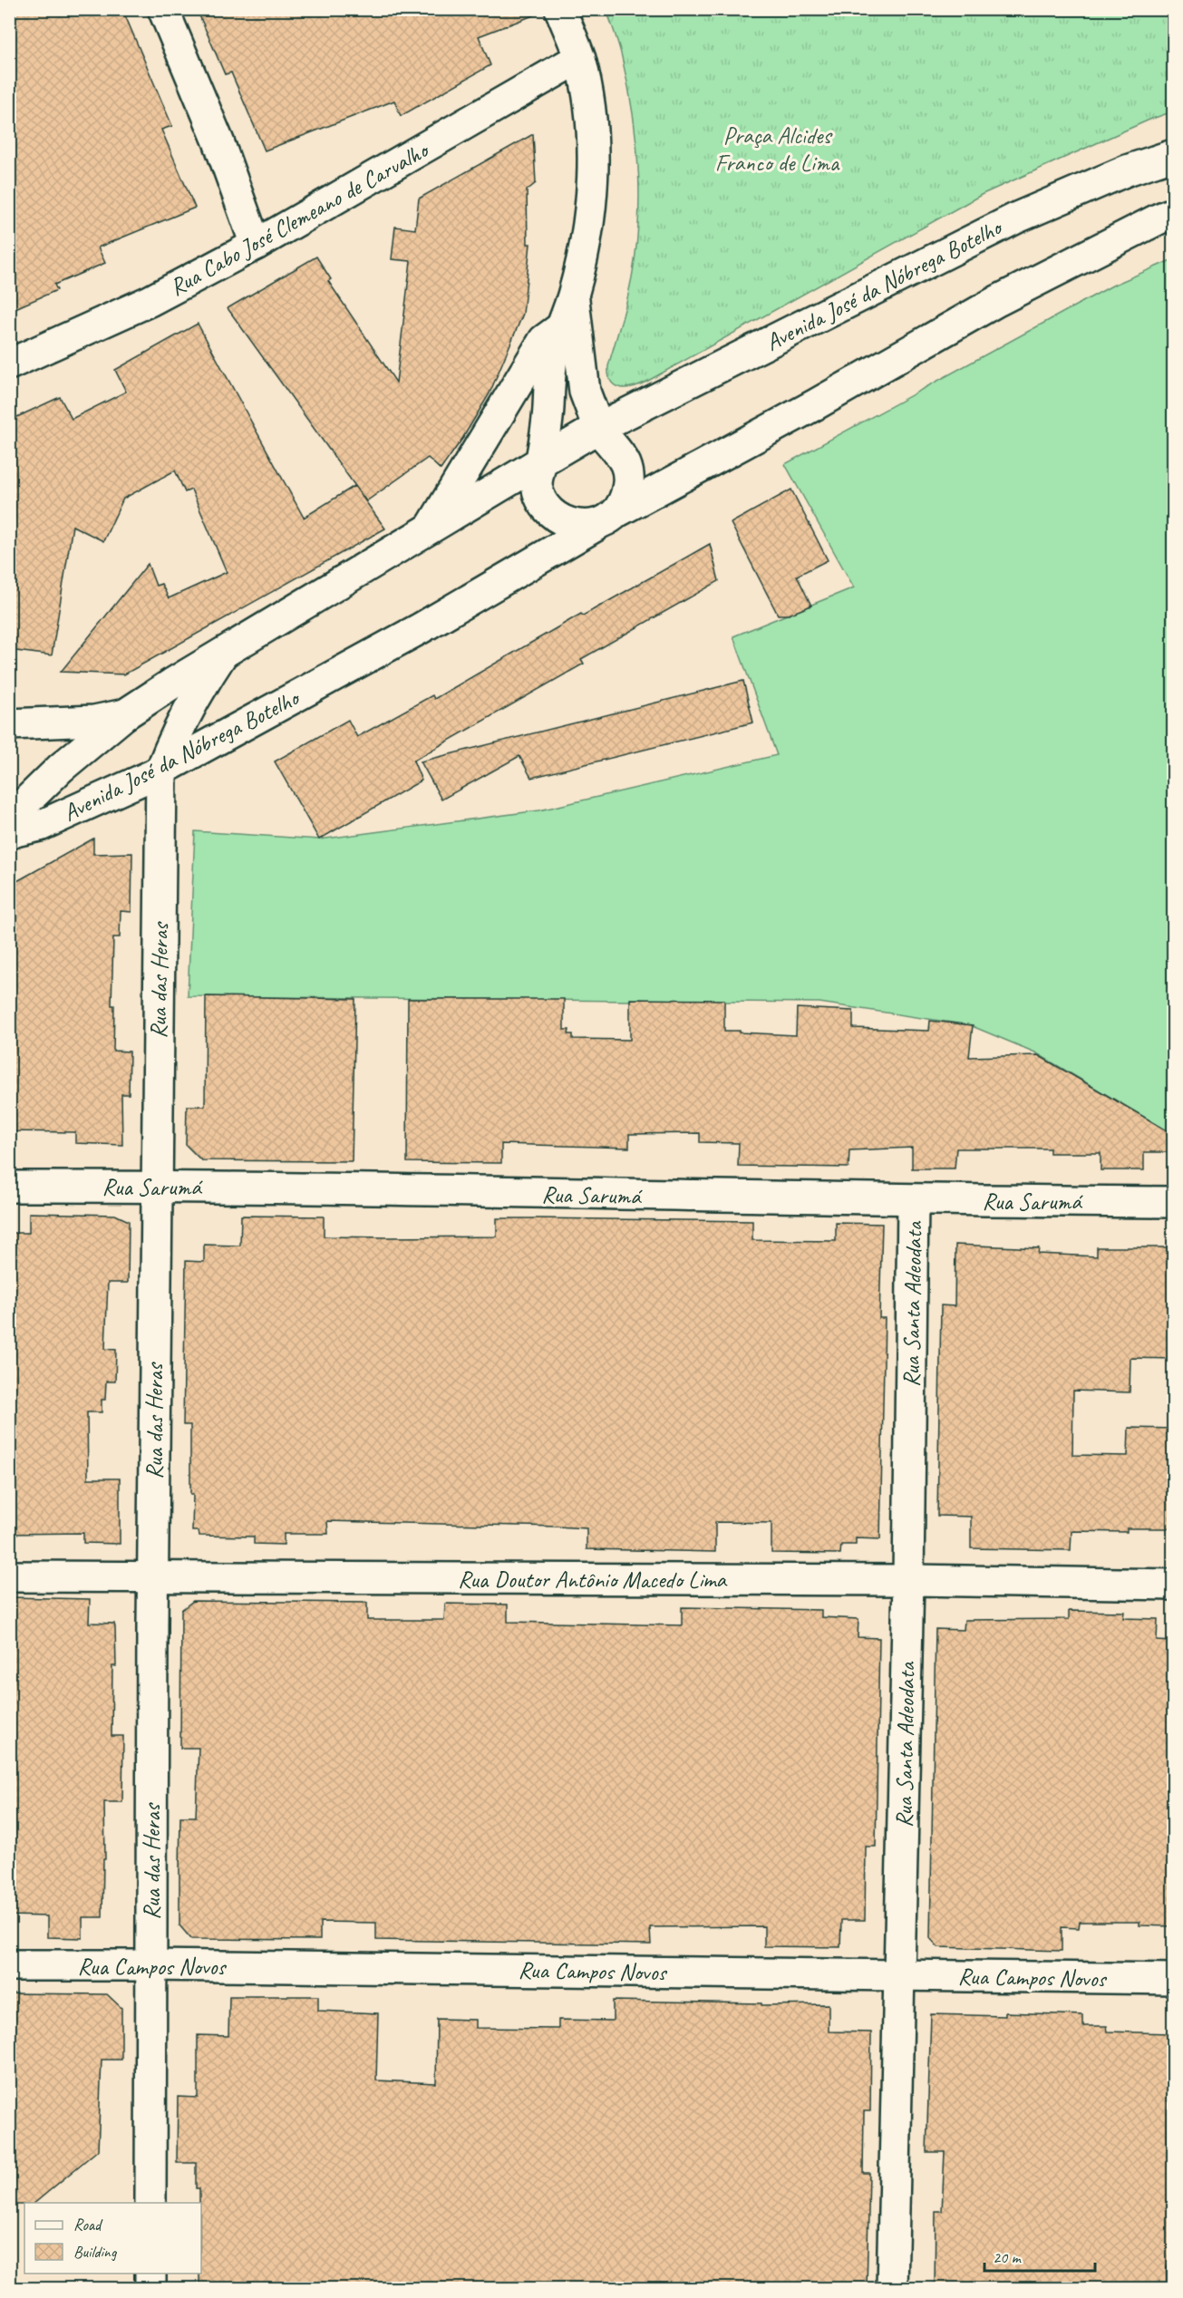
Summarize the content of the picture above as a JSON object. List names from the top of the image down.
{
  "streets": {
    "street": [
      "Rua Cabo José Clemeano de Carvalho",
      "Avenida José da Nóbrega Botelho",
      "Rua das Heras",
      "Rua Sarumá",
      "Rua Santa Adeodata",
      "Rua Doutor Antônio Macedo Lima",
      "Rua Campos Novos"
    ]
  },
  "crossings": [
    ["Avenida José da Nóbrega Botelho", "Rua das Heras"],
    ["Rua das Heras", "Rua Sarumá"],
    ["Rua das Heras", "Rua Doutor Antônio Macedo Lima"],
    ["Rua das Heras", "Rua Campos Novos"],
    ["Rua Sarumá", "Rua Santa Adeodata"],
    ["Rua Santa Adeodata", "Rua Doutor Antônio Macedo Lima"],
    ["Rua Santa Adeodata", "Rua Campos Novos"]
  ],
  "parks": ["Praça Alcides Franco de Lima"],
  "legend": ["Road", "Building"],
  "scale_bar": "20 m"
}
